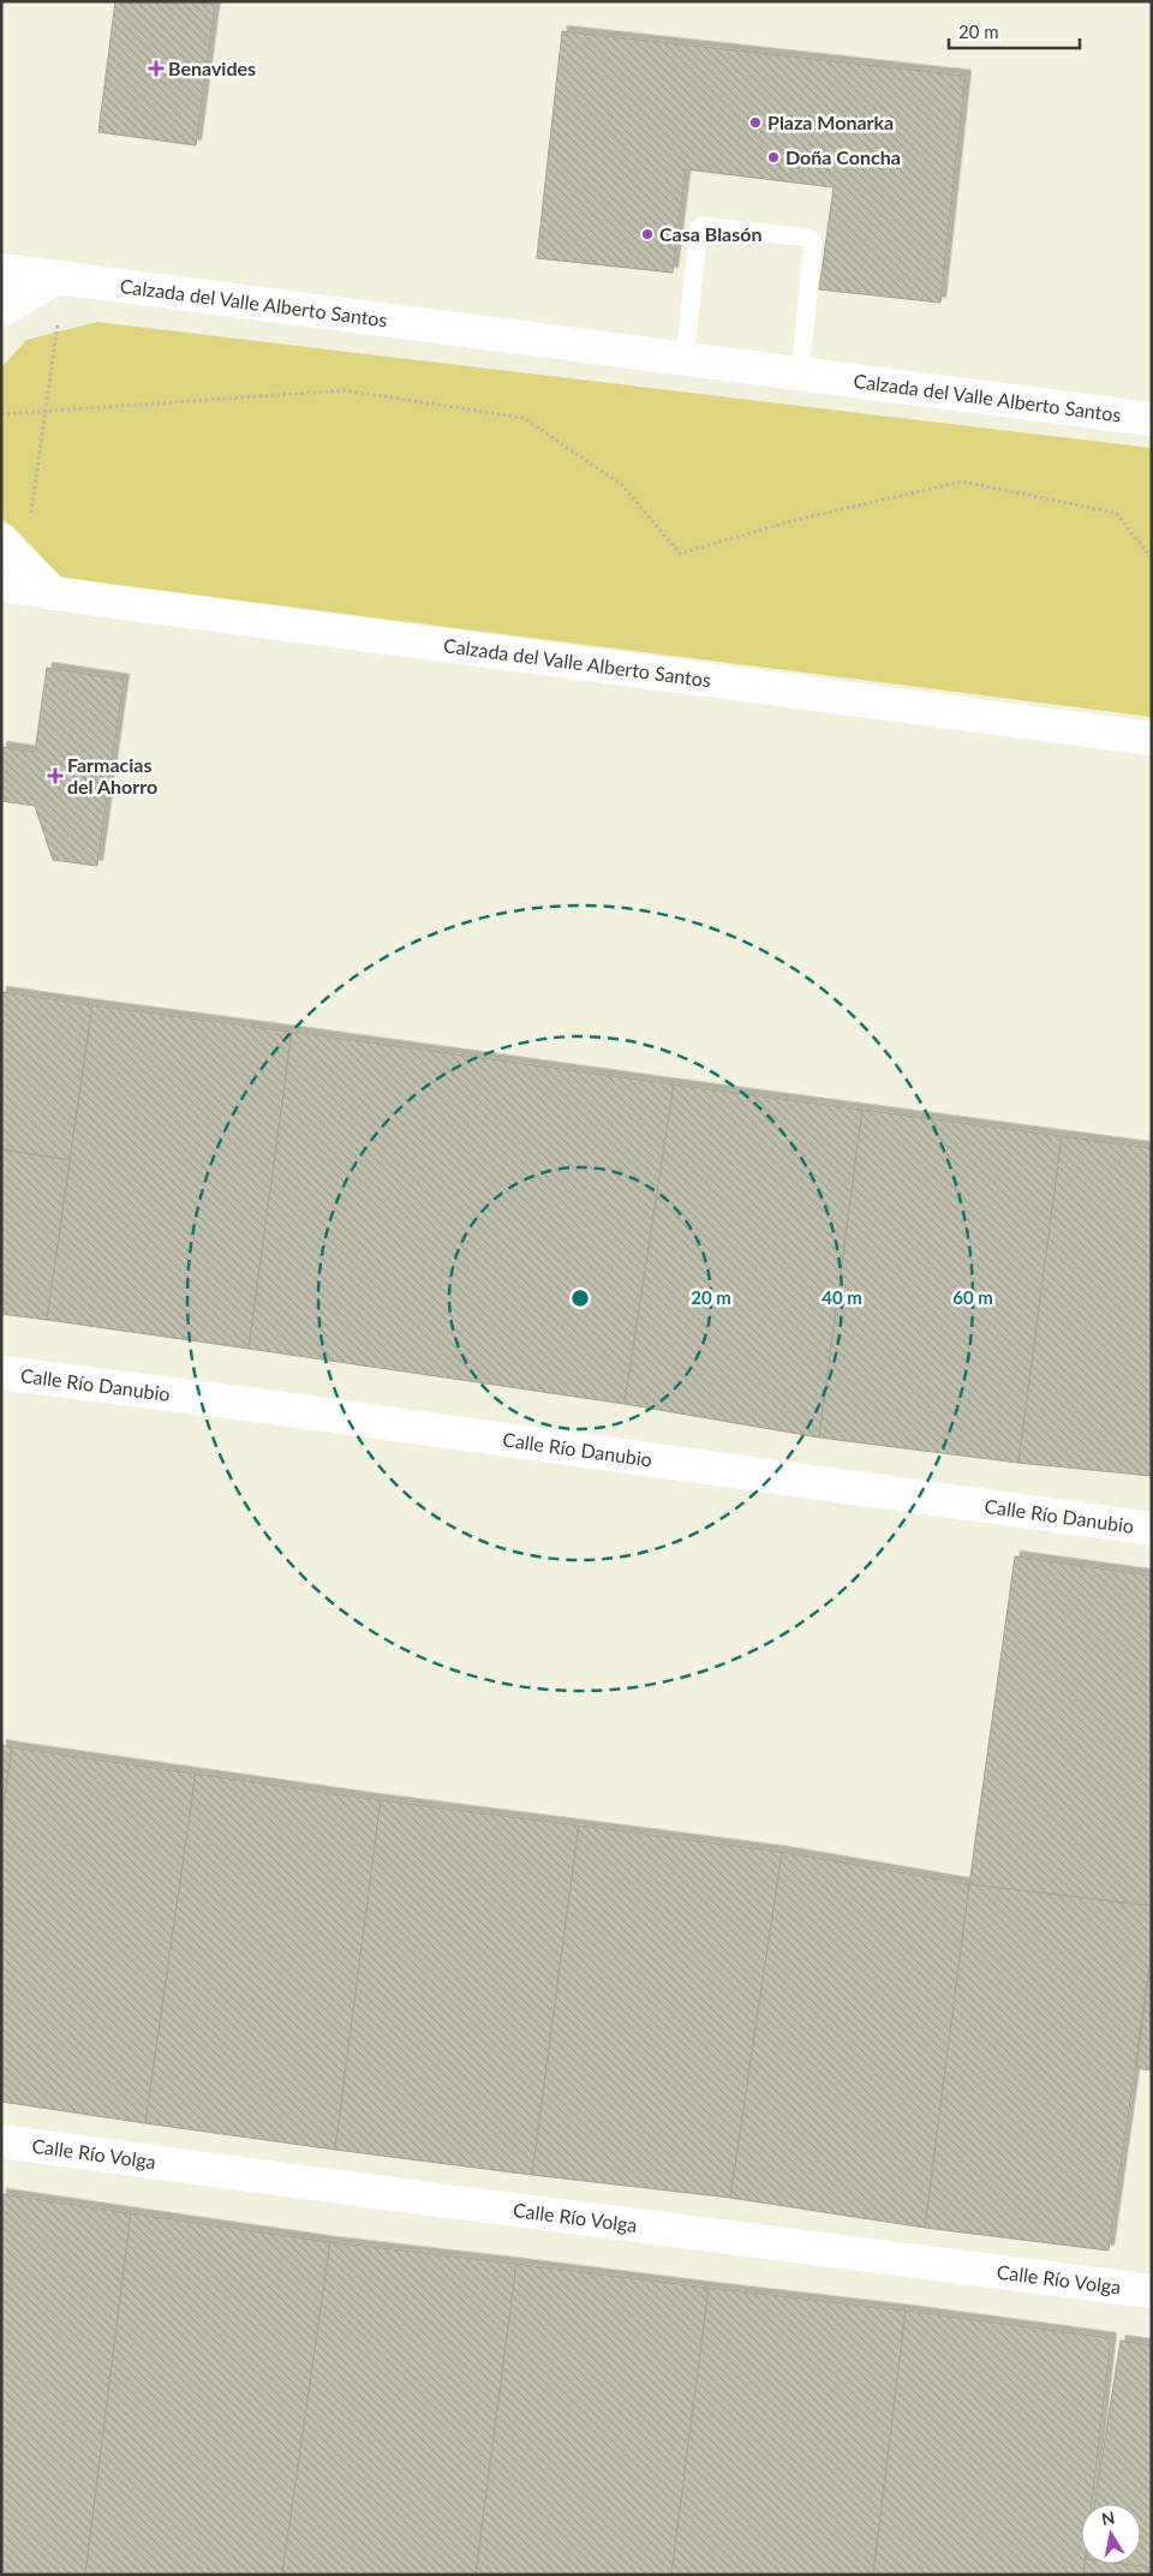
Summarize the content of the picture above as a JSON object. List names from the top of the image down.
{
  "streets": {
    "main road": ["Calzada del Valle Alberto Santos", "Calle Río Danubio", "Calle Río Volga"]
  },
  "places": {
    "health": ["Benavides", "Farmacias del Ahorro"],
    "other": ["Plaza Monarka", "Doña Concha", "Casa Blasón"]
  },
  "scale_bar": "20 m",
  "north": "top",
  "rings": ["20 m", "40 m", "60 m"]
}
